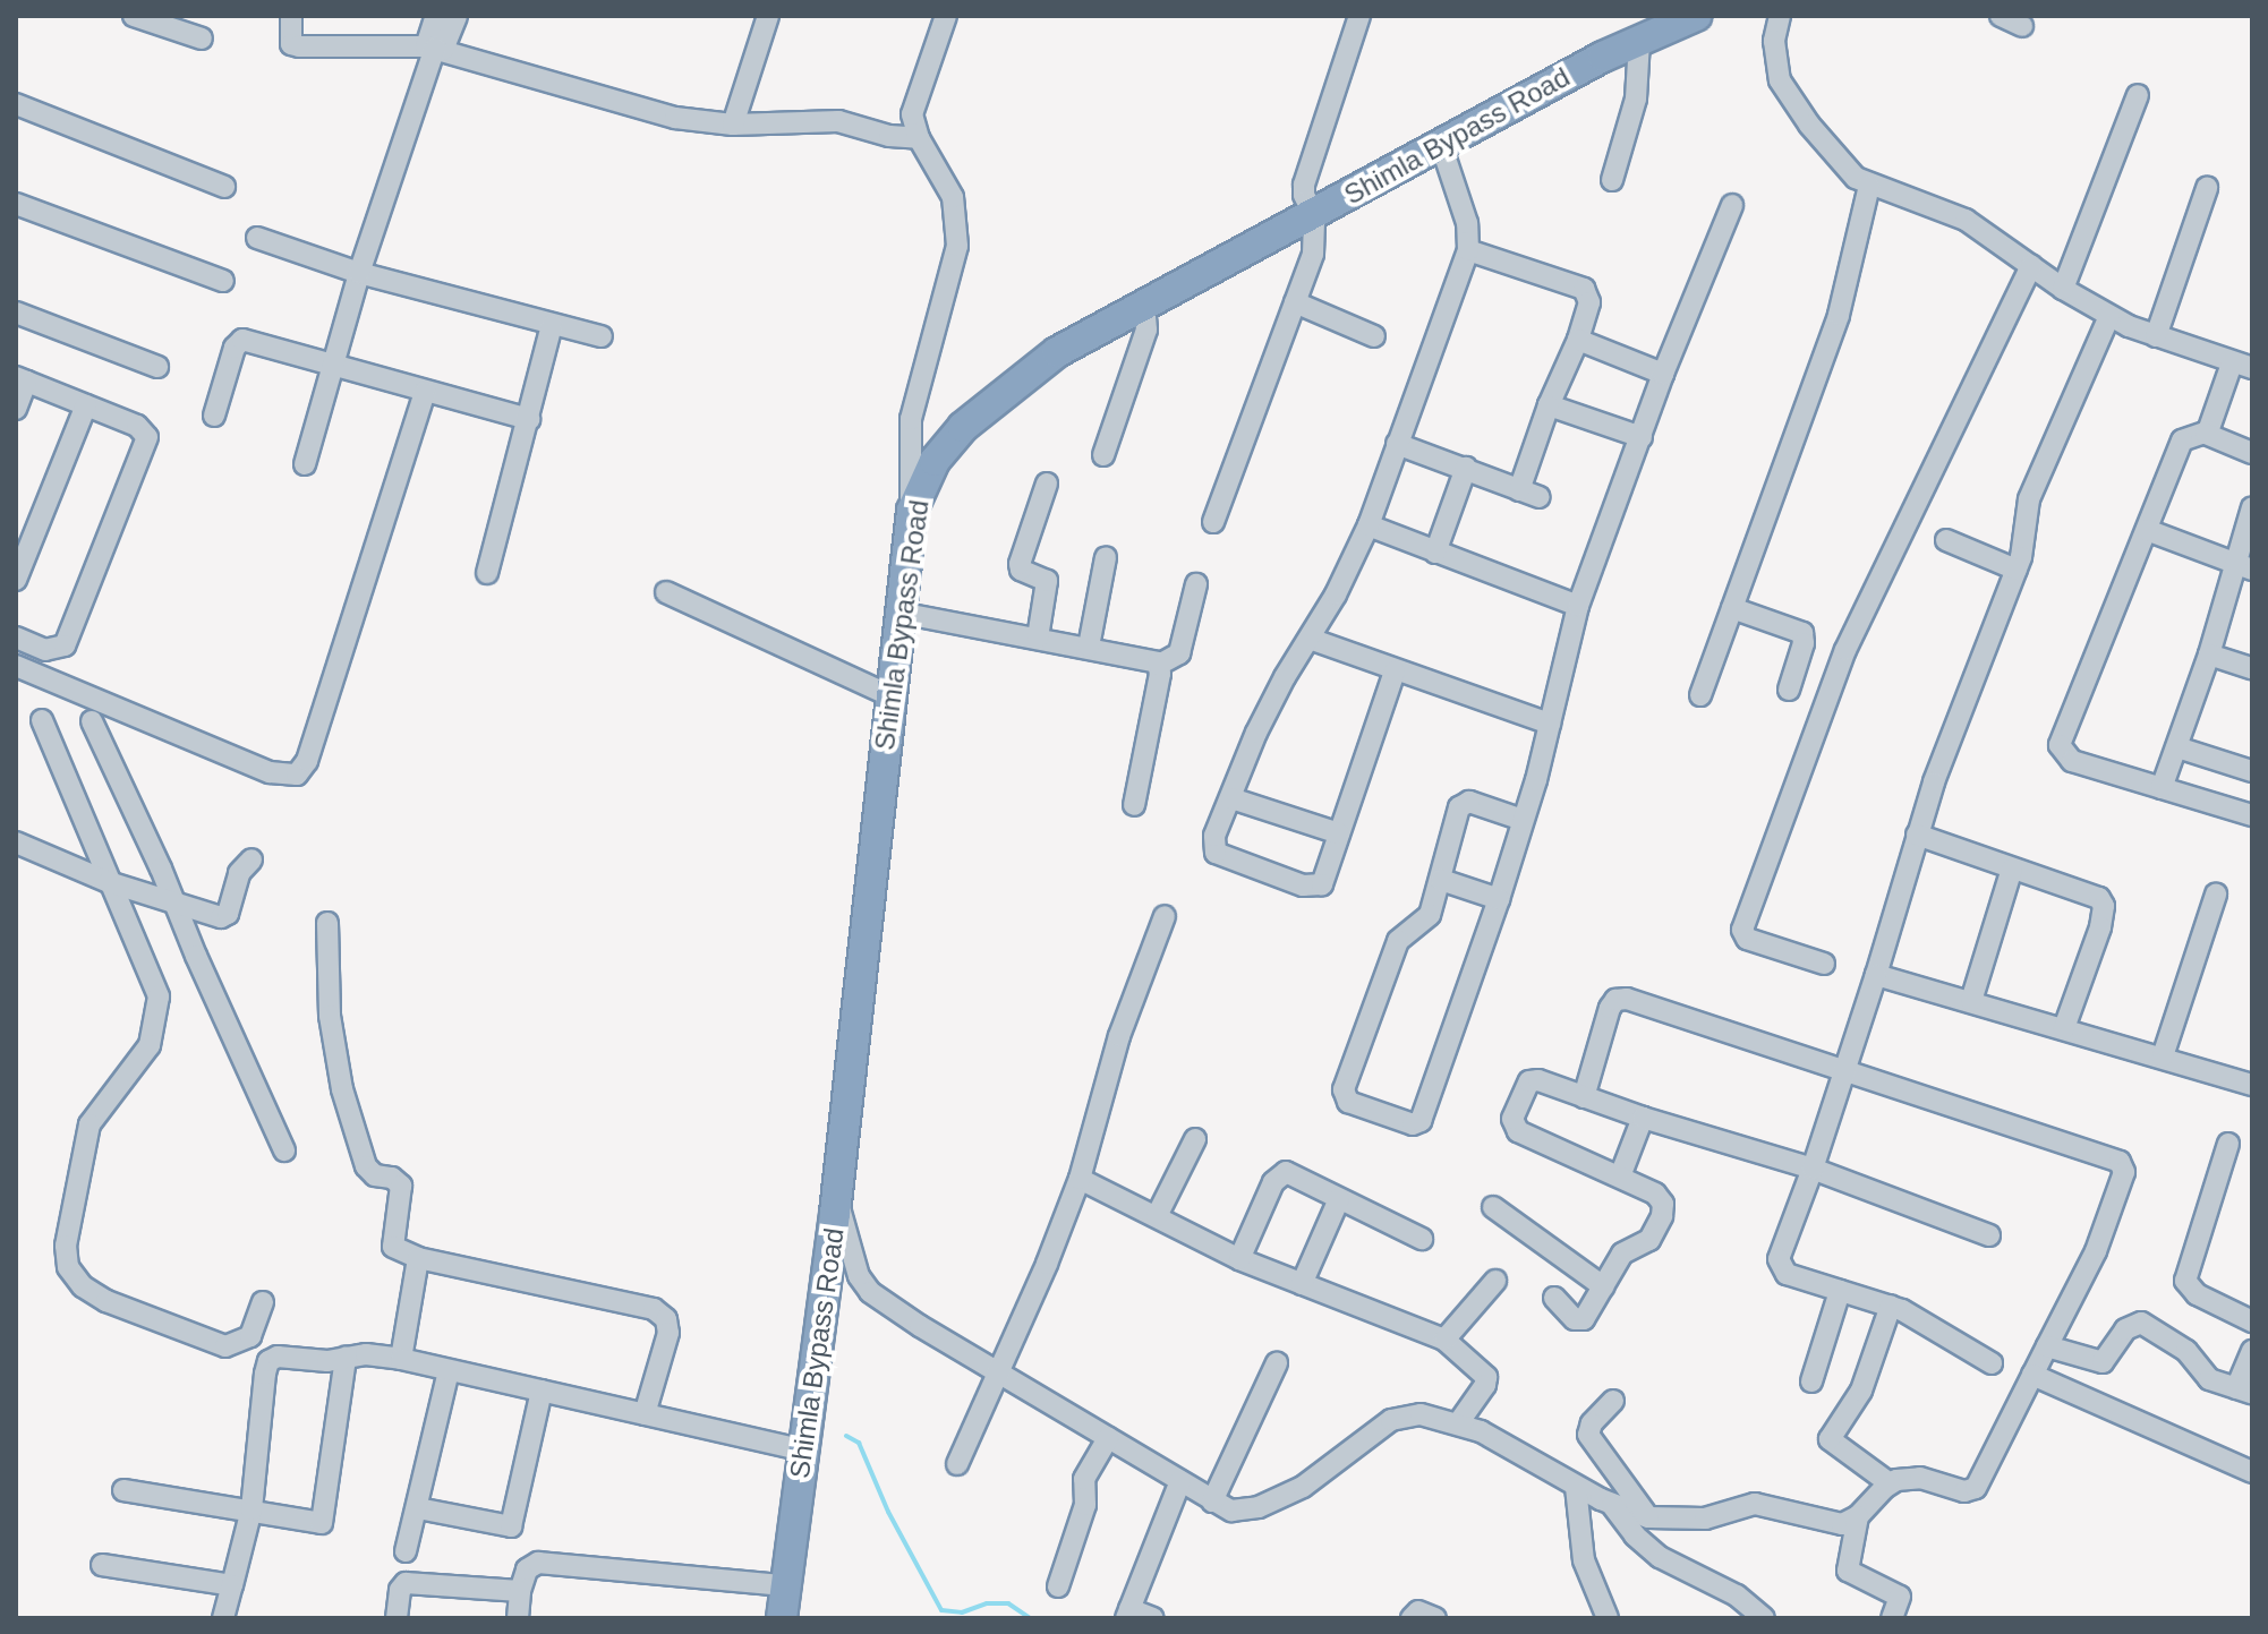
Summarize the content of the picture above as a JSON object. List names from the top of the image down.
{
  "streets": {
    "highway": ["Shimla Bypass Road"]
  }
}
